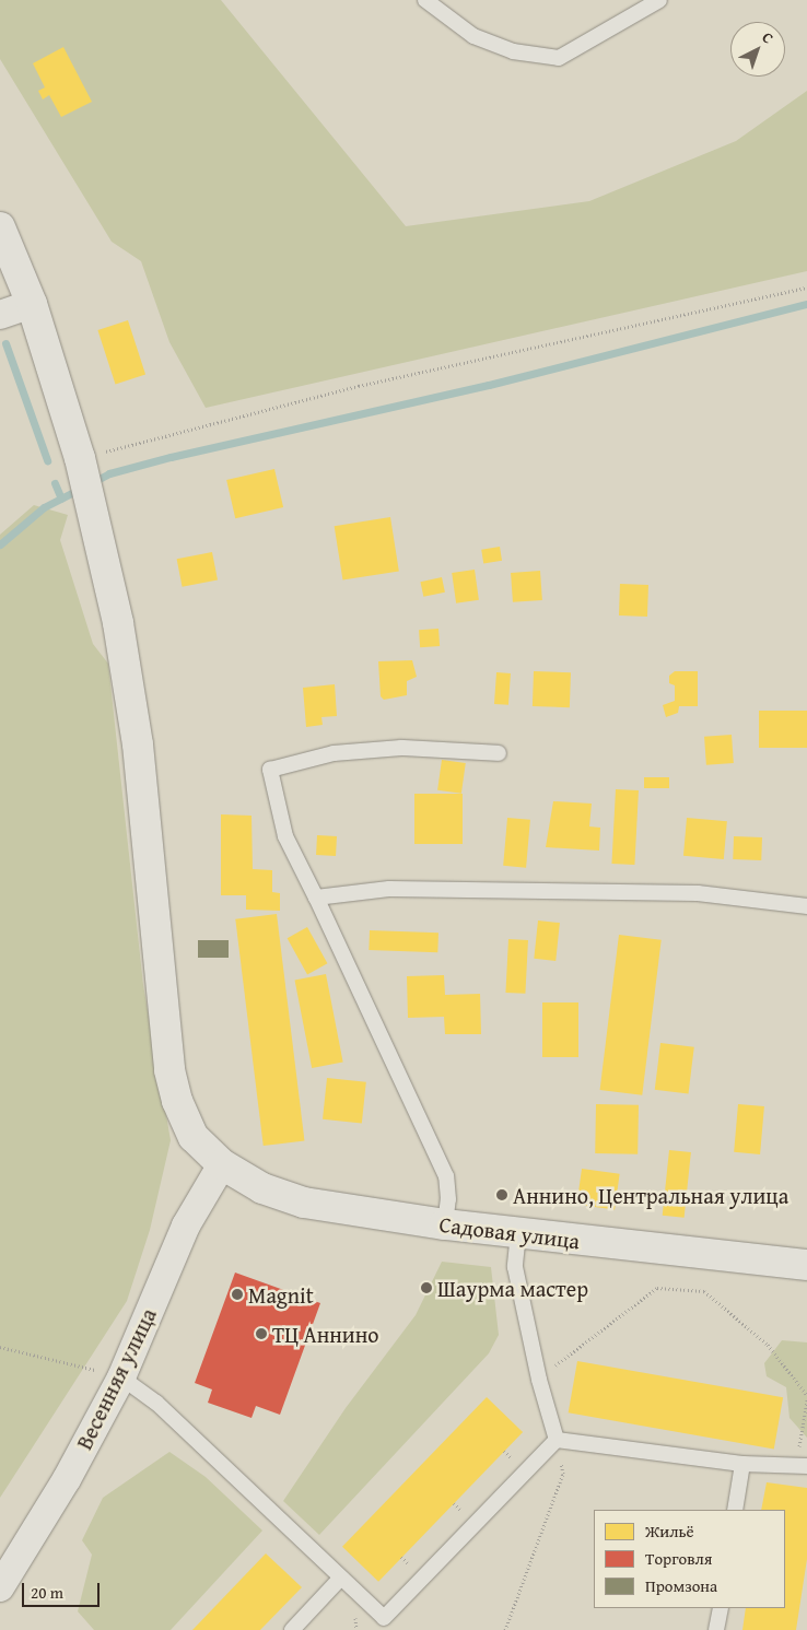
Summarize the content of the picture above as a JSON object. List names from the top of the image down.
{
  "streets": {
    "main road": ["Садовая улица"],
    "street": ["Весенняя улица"]
  },
  "crossings": [
    ["Садовая улица", "Весенняя улица"]
  ],
  "places": [
    "Аннино, Центральная улица",
    "Шаурма мастер",
    "Magnit",
    "ТЦ Аннино"
  ],
  "legend": ["Жильё", "Торговля", "Промзона"],
  "scale_bar": "20 m",
  "north": "top right"
}
